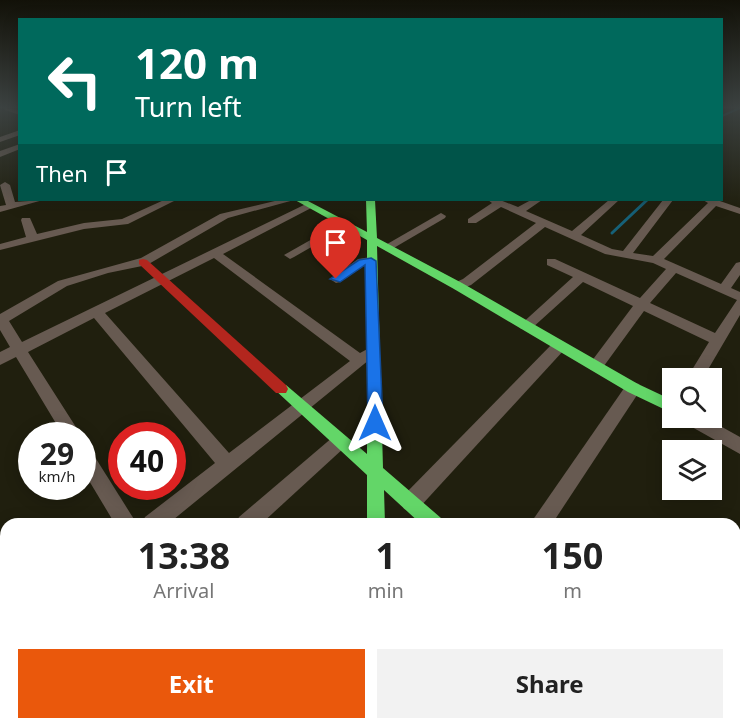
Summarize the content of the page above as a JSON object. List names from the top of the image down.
{
  "page": {
    "turn": ["120 m", "Turn left"],
    "then": "Then",
    "speed": "29 km/h",
    "limit": "40",
    "eta": [
      "13:38",
      "Arrival",
      "1",
      "min",
      "150",
      "m"
    ],
    "buttons": ["Exit", "Share"]
  }
}
